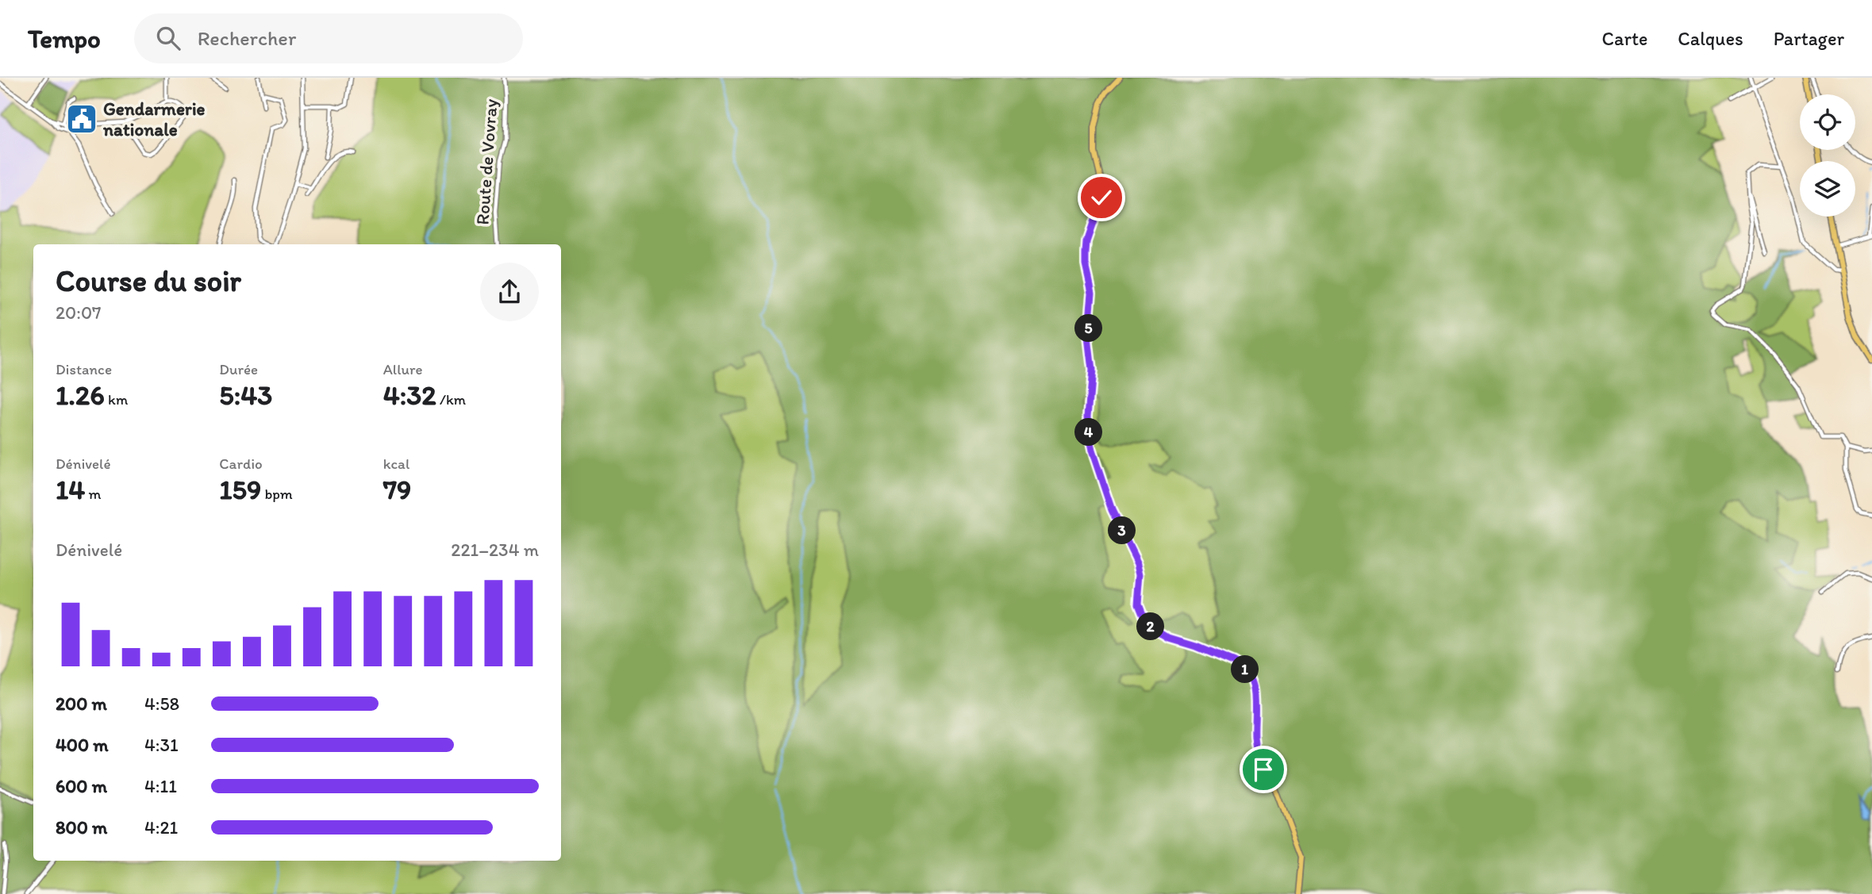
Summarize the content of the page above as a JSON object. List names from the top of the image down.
{
  "streets": {
    "street": ["Route de Vovray"]
  },
  "places": {
    "public building": ["Gendarmerie nationale"]
  },
  "page": {
    "header": "Tempo",
    "search": "Rechercher",
    "nav": ["Carte", "Calques", "Partager"],
    "heading": ["Course du soir", "20:07"],
    "pins": [
      "5",
      "4",
      "3",
      "2",
      "1"
    ],
    "stats": [
      ["Distance", "1.26 km"],
      ["Durée", "5:43"],
      ["Allure", "4:32 /km"],
      ["Dénivelé", "14 m"],
      ["Cardio", "159 bpm"],
      ["kcal", "79"]
    ],
    "chart": ["Dénivelé", "221–234 m"],
    "list": [
      {
        "name": "200 m",
        "note": "4:58"
      },
      {
        "name": "400 m",
        "note": "4:31"
      },
      {
        "name": "600 m",
        "note": "4:11"
      },
      {
        "name": "800 m",
        "note": "4:21"
      }
    ]
  }
}
